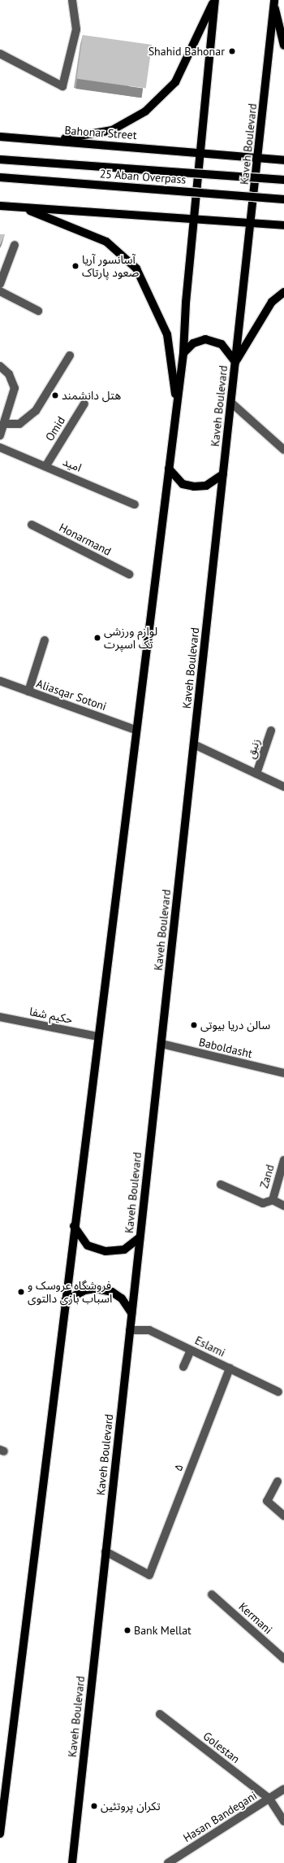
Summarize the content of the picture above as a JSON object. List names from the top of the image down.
{
  "streets": {
    "main road": ["Bahonar Street", "Kaveh Boulevard", "25 Aban Overpass"],
    "street": [
      "Omid",
      "امید",
      "Honarmand",
      "Aliasqar Sotoni",
      "زنبق",
      "حکیم شفا",
      "Baboldasht",
      "Zand",
      "Eslami",
      "۵",
      "Kermani",
      "Golestan",
      "Hasan Bandegani"
    ]
  },
  "crossings": [
    ["Bahonar Street", "Kaveh Boulevard"],
    ["Kaveh Boulevard", "Baboldasht"],
    ["Kaveh Boulevard", "Eslami"],
    ["Kaveh Boulevard", "۵"],
    ["Omid", "امید"],
    ["Eslami", "۵"],
    ["Golestan", "Hasan Bandegani"]
  ],
  "places": [
    "Shahid Bahonar",
    "آسانسور آریا صعود پارتاک",
    "هتل دانشمند",
    "لوازم ورزشی تک اسپرت",
    "سالن دریا بیوتی",
    "فروشگاه عروسک و اسباب بازی دالتوی",
    "Bank Mellat",
    "تکران پروتئین"
  ]
}
